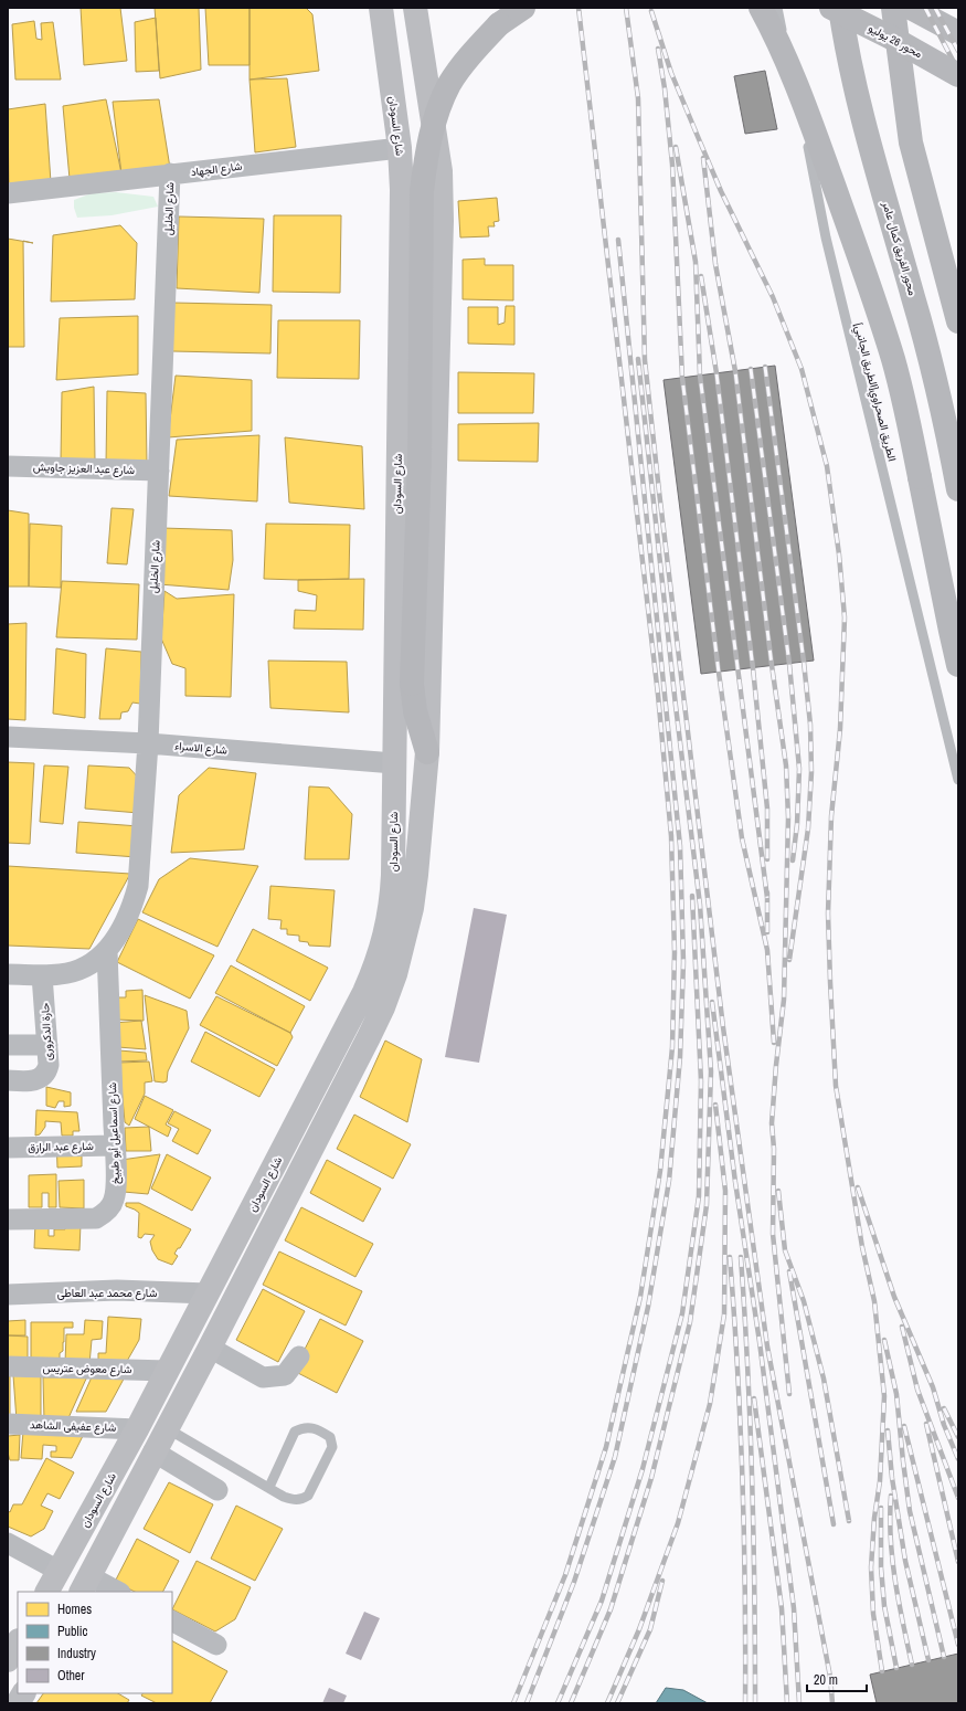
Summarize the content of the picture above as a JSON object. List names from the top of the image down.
{
  "streets": {
    "highway": ["محور 26 يوليو", "محور الفريق كمال عامر"],
    "main road": ["شارع السودان"],
    "street": [
      "شارع الجهاد",
      "شارع الخليل",
      "شارع عبد العزيز جاويش",
      "شارع الاسراء",
      "حارة الدكرورى",
      "شارع اسماعيل أبو طبيخ",
      "شارع عبد الرازق",
      "شارع محمد عبد العاطى",
      "شارع معوض عتريس",
      "شارع عفيفى الشاهد"
    ],
    "lane": ["الطريق الصحراوي[الطريق الجانبي]"]
  },
  "crossings": [
    ["شارع السودان", "شارع الجهاد"],
    ["شارع السودان", "شارع الاسراء"],
    ["شارع السودان", "شارع محمد عبد العاطى"],
    ["شارع السودان", "شارع معوض عتريس"],
    ["شارع السودان", "شارع عفيفى الشاهد"],
    ["شارع الجهاد", "شارع الخليل"],
    ["شارع الخليل", "شارع عبد العزيز جاويش"],
    ["شارع الخليل", "شارع الاسراء"],
    ["شارع الخليل", "حارة الدكرورى"],
    ["شارع الخليل", "شارع اسماعيل أبو طبيخ"],
    ["شارع اسماعيل أبو طبيخ", "شارع عبد الرازق"]
  ],
  "legend": [
    "Homes",
    "Public",
    "Industry",
    "Other"
  ],
  "scale_bar": "20 m"
}
